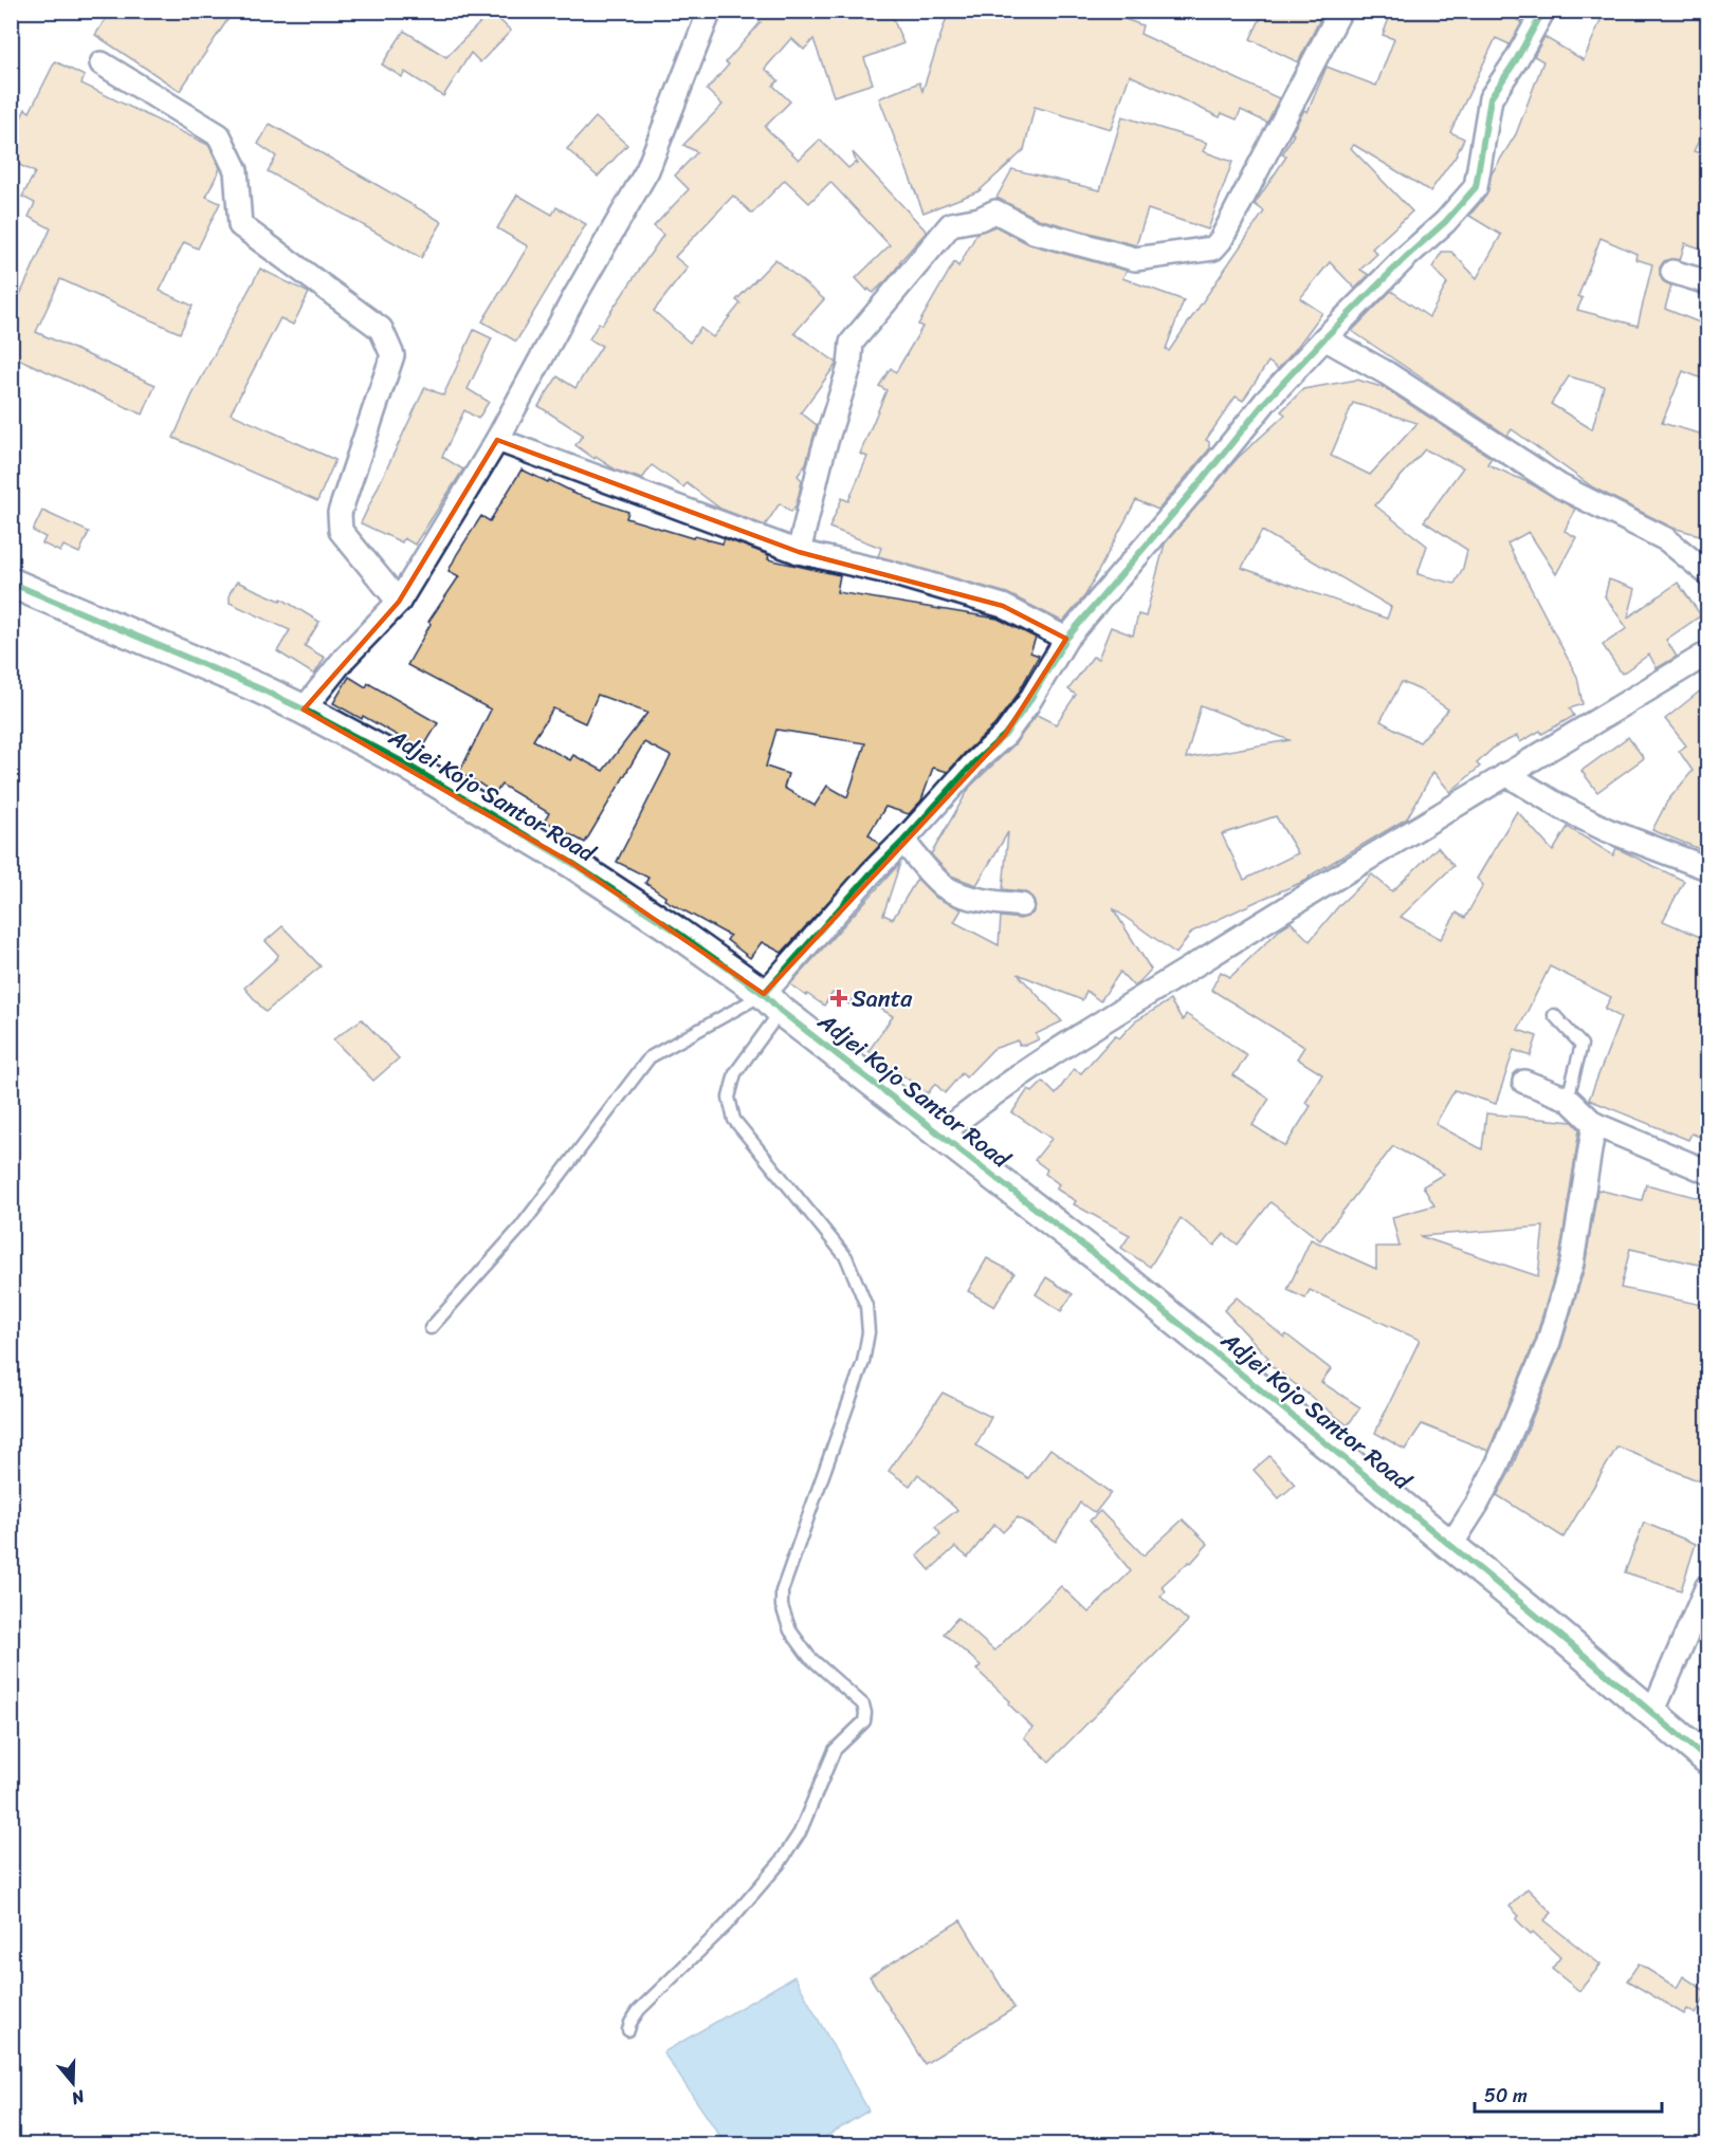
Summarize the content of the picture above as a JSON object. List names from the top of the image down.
{
  "streets": {
    "street": ["Adjei Kojo Santor Road"]
  },
  "places": {
    "health": ["Santa"]
  },
  "scale_bar": "50 m",
  "north": "bottom"
}
